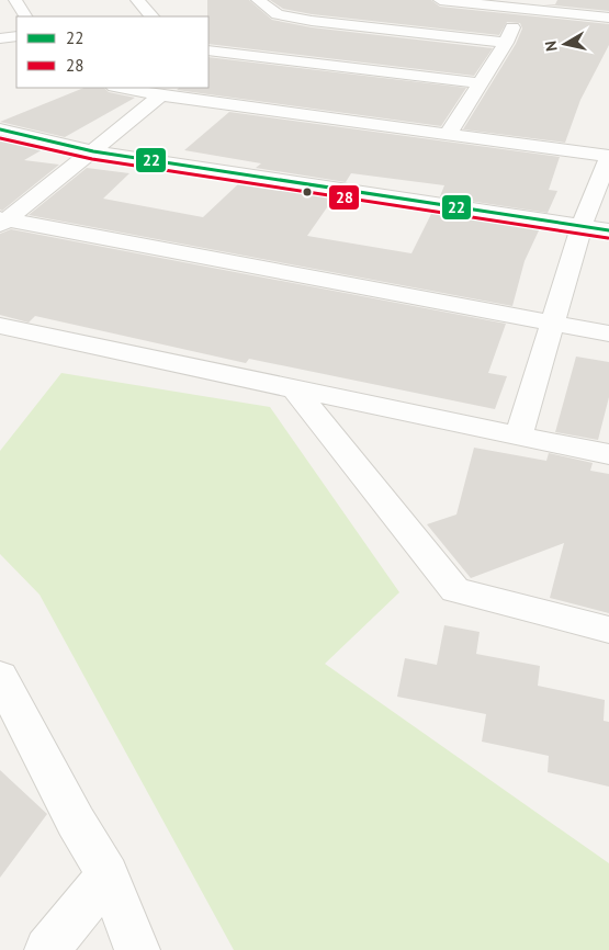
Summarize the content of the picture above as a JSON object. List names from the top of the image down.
{
  "lines": ["transit line 22", "transit line 28"],
  "legend": ["22", "28"],
  "north": "left"
}
